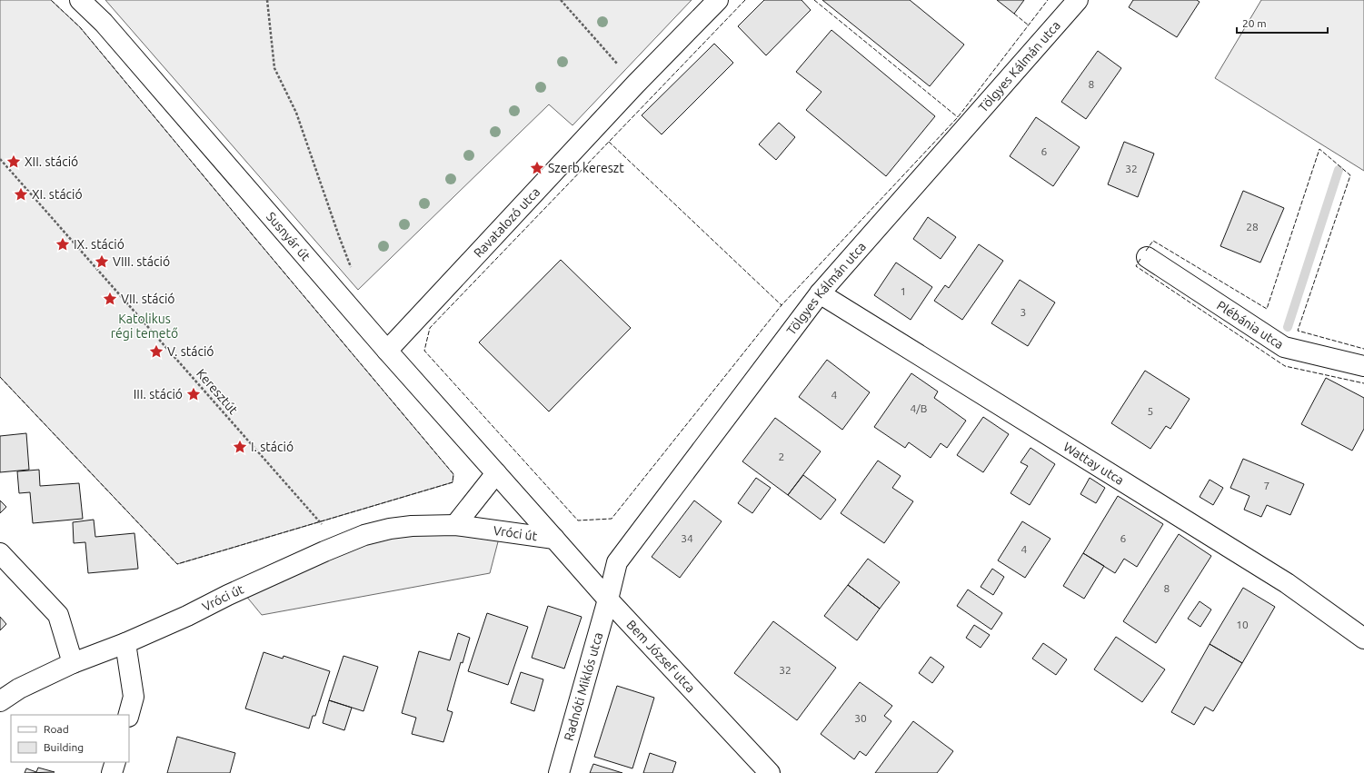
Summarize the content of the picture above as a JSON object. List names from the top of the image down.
{
  "streets": {
    "street": [
      "Tölgyes Kálmán utca",
      "Ravatalozó utca",
      "Susnyár út",
      "Plébánia utca",
      "Wattay utca",
      "Vróci út",
      "Bem József utca",
      "Radnóti Miklós utca"
    ],
    "path": ["Keresztút"]
  },
  "crossings": [
    ["Tölgyes Kálmán utca", "Wattay utca"],
    ["Tölgyes Kálmán utca", "Bem József utca"],
    ["Tölgyes Kálmán utca", "Radnóti Miklós utca"],
    ["Ravatalozó utca", "Susnyár út"],
    ["Susnyár út", "Vróci út"],
    ["Susnyár út", "Bem József utca"],
    ["Vróci út", "Bem József utca"],
    ["Bem József utca", "Radnóti Miklós utca"]
  ],
  "parks": ["Katolikus régi temető"],
  "places": {
    "place": [
      "XII. stáció",
      "Szerb kereszt",
      "XI. stáció",
      "IX. stáció",
      "VIII. stáció",
      "VII. stáció",
      "V. stáció",
      "III. stáció",
      "I. stáció"
    ]
  },
  "house_numbers": [
    "8",
    "6",
    "32",
    "28",
    "1",
    "3",
    "4",
    "4/B",
    "5",
    "2",
    "7",
    "34",
    "6",
    "4",
    "8",
    "10",
    "32",
    "30"
  ],
  "legend": ["Road", "Building"],
  "scale_bar": "20 m"
}
